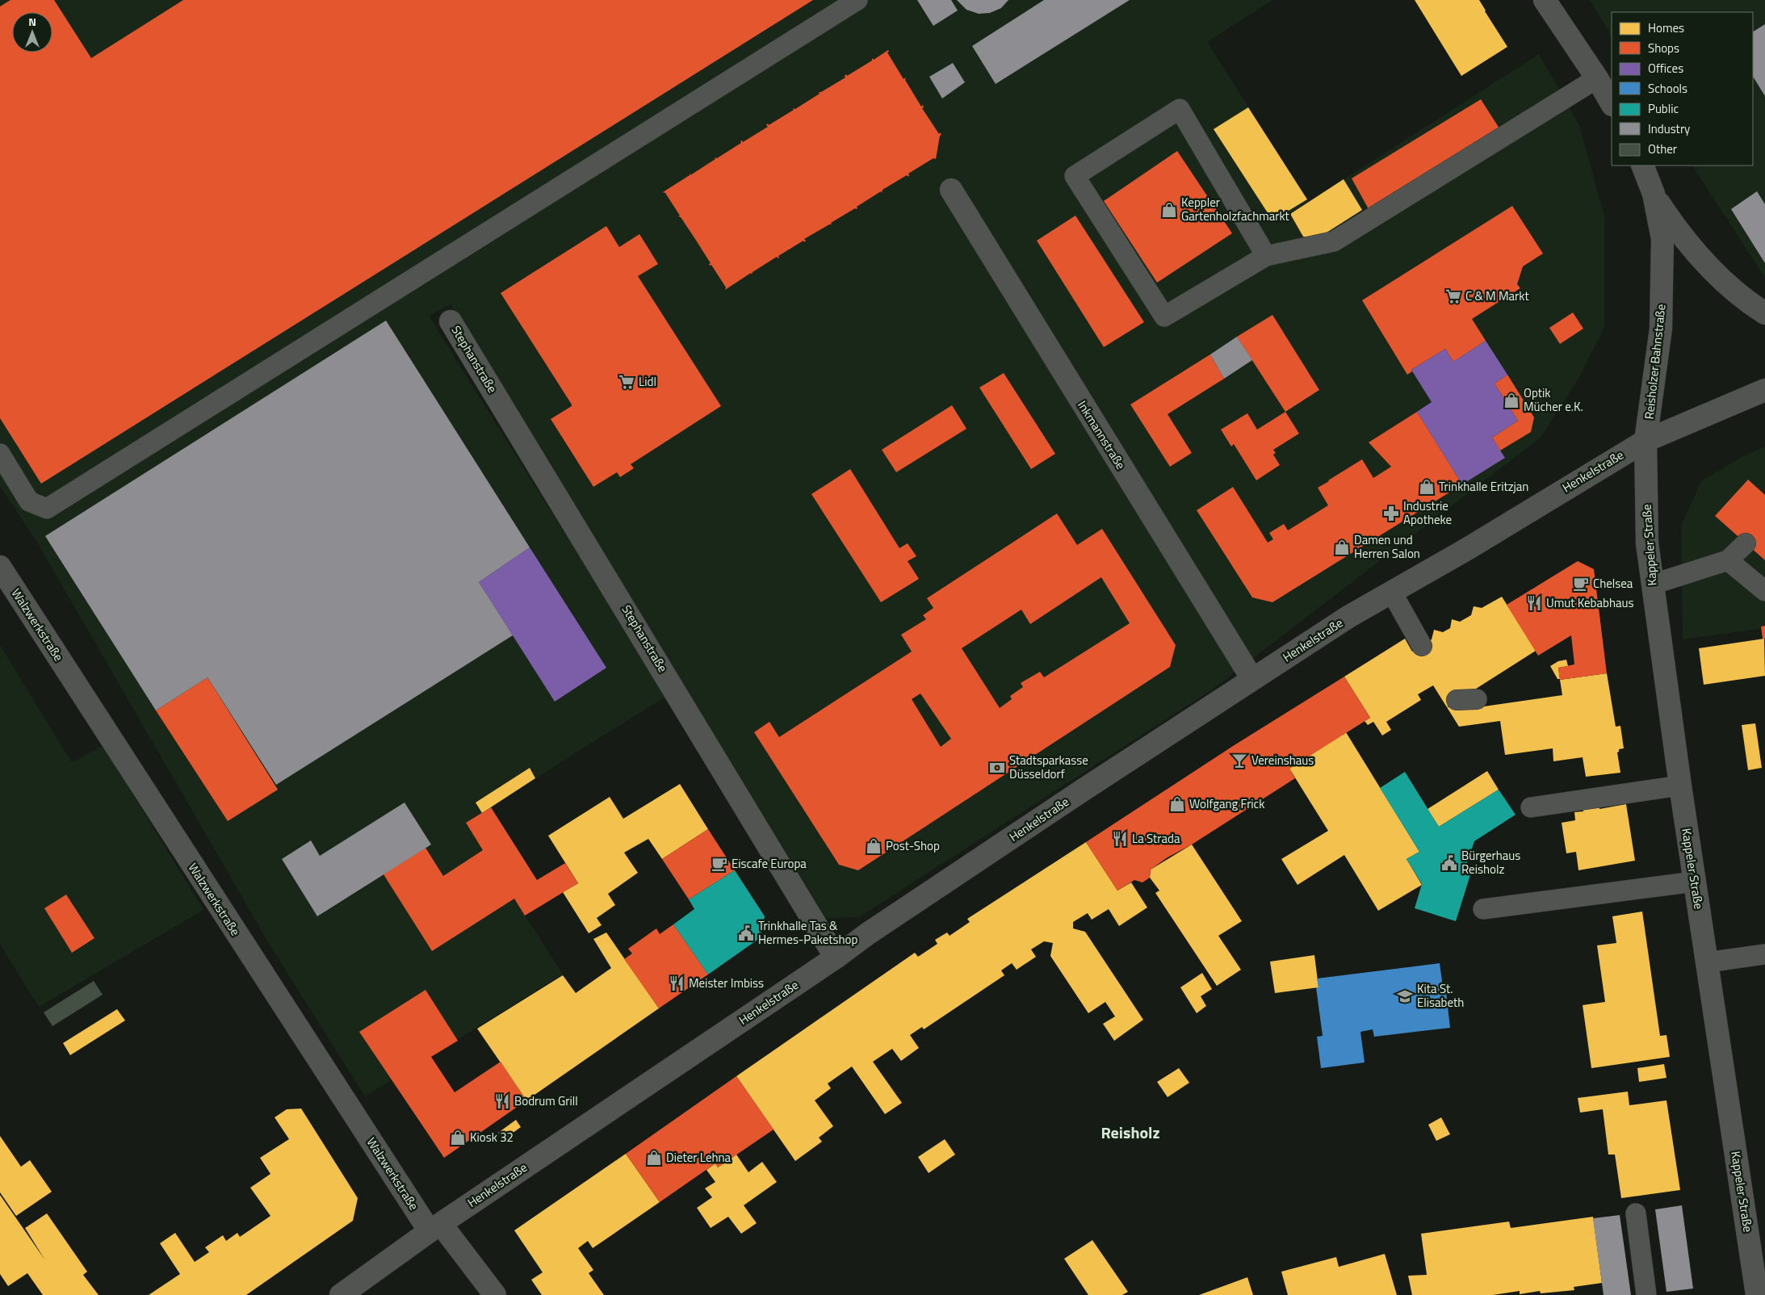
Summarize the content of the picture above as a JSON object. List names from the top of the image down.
{
  "streets": {
    "street": [
      "Stephanstraße",
      "Reisholzer Bahnstraße",
      "Inkmannstraße",
      "Henkelstraße",
      "Kappeler Straße",
      "Walzwerkstraße"
    ]
  },
  "crossings": [
    ["Stephanstraße", "Henkelstraße"],
    ["Reisholzer Bahnstraße", "Henkelstraße"],
    ["Reisholzer Bahnstraße", "Kappeler Straße"],
    ["Inkmannstraße", "Henkelstraße"],
    ["Henkelstraße", "Kappeler Straße"],
    ["Henkelstraße", "Walzwerkstraße"]
  ],
  "districts": ["Reisholz"],
  "places": {
    "shop": [
      "Keppler Gartenholzfachmarkt",
      "Optik Mücher e.K.",
      "Trinkhalle Eritzjan",
      "Damen und Herren Salon",
      "Wolfgang Frick",
      "Post-Shop",
      "Kiosk 32",
      "Dieter Lehna"
    ],
    "supermarket": ["C & M Markt", "Lidl"],
    "pharmacy": ["Industrie Apotheke"],
    "cafe": ["Chelsea", "Eiscafe Europa"],
    "restaurant": [
      "Umut Kebabhaus",
      "La Strada",
      "Meister Imbiss",
      "Bodrum Grill"
    ],
    "bar": ["Vereinshaus"],
    "bank": ["Stadtsparkasse Düsseldorf"],
    "public building": ["Bürgerhaus Reisholz", "Trinkhalle Tas & Hermes-Paketshop"],
    "school or university": ["Kita St. Elisabeth"]
  },
  "legend": [
    "Homes",
    "Shops",
    "Offices",
    "Schools",
    "Public",
    "Industry",
    "Other"
  ],
  "north": "top"
}
